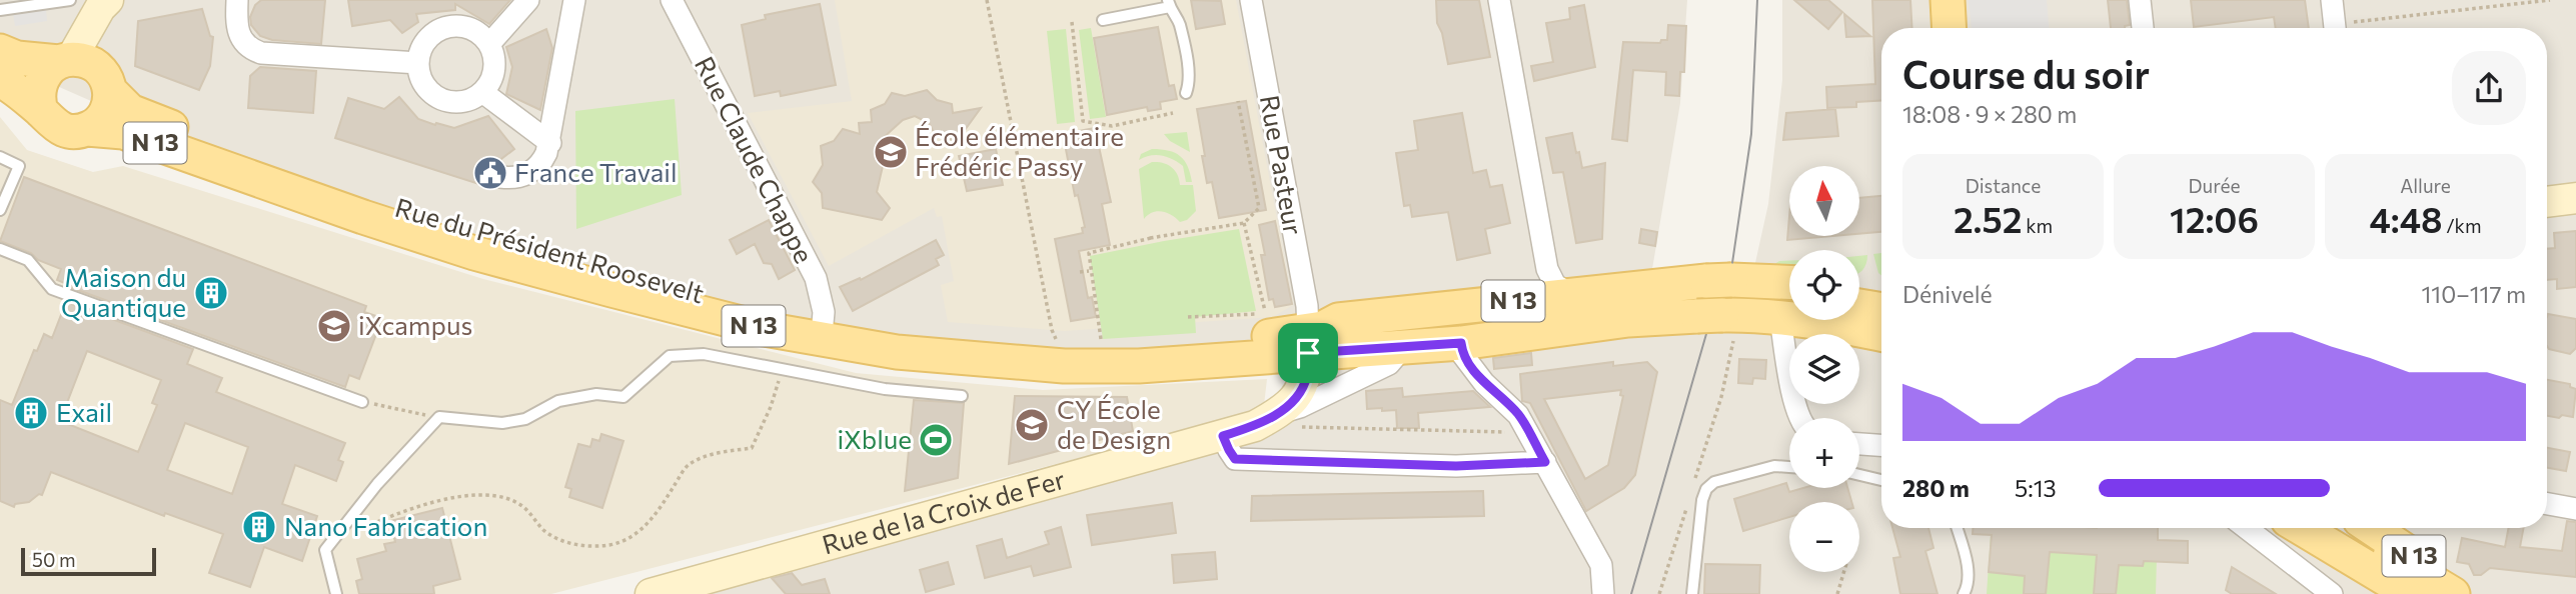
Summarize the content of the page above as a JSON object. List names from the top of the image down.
{
  "streets": {
    "main road": ["N 13", "Rue du Président Roosevelt"],
    "street": ["Rue Claude Chappe", "Rue Pasteur", "Rue de la Croix de Fer"]
  },
  "crossings": [
    ["Rue Claude Chappe", "Rue du Président Roosevelt"],
    ["Rue Pasteur", "Rue du Président Roosevelt"],
    ["Rue Pasteur", "Rue de la Croix de Fer"],
    ["Rue du Président Roosevelt", "Rue de la Croix de Fer"]
  ],
  "places": {
    "school or university": ["École élémentaire Frédéric Passy", "iXcampus", "CY École de Design"],
    "public building": ["France Travail"],
    "building": ["Maison du Quantique", "Exail", "Nano Fabrication"],
    "sports": ["iXblue"]
  },
  "scale_bar": "50 m",
  "north": "top",
  "page": {
    "heading": ["Course du soir", "18:08 · 9 × 280 m"],
    "stats": [
      ["Distance", "2.52 km"],
      ["Durée", "12:06"],
      ["Allure", "4:48 /km"]
    ],
    "map_buttons": ["+", "−"],
    "chart": ["Dénivelé", "110–117 m"],
    "list": [
      {
        "name": "280 m",
        "note": "5:13"
      }
    ],
    "scale": "50 m"
  }
}
